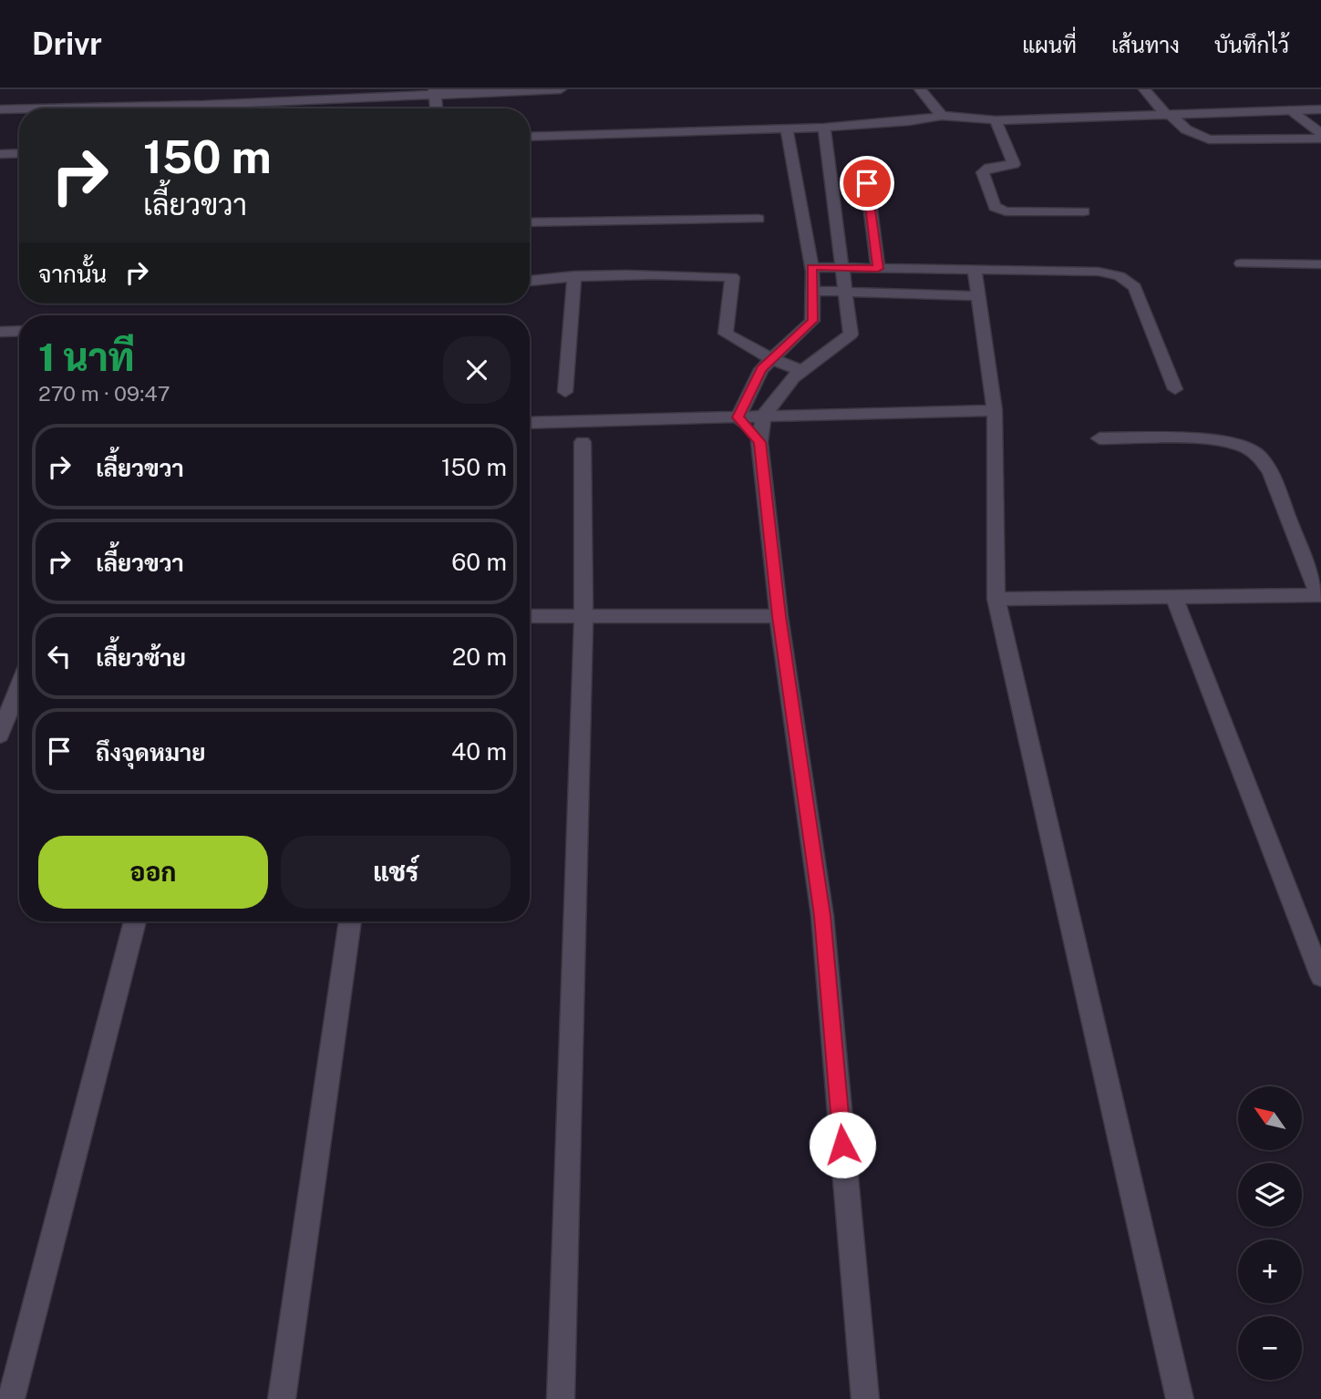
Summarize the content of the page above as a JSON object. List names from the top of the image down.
{
  "north": "top left",
  "page": {
    "header": "Drivr",
    "nav": ["แผนที่", "เส้นทาง", "บันทึกไว้"],
    "turn": ["150 m", "เลี้ยวขวา"],
    "then": "จากนั้น",
    "heading": ["1 นาที", "270 m · 09:47"],
    "list": [
      {
        "name": "เลี้ยวขวา",
        "value": "150 m"
      },
      {
        "name": "เลี้ยวขวา",
        "value": "60 m"
      },
      {
        "name": "เลี้ยวซ้าย",
        "value": "20 m"
      },
      {
        "name": "ถึงจุดหมาย",
        "value": "40 m"
      }
    ],
    "buttons": ["ออก", "แชร์"],
    "map_buttons": ["+", "−"]
  }
}
